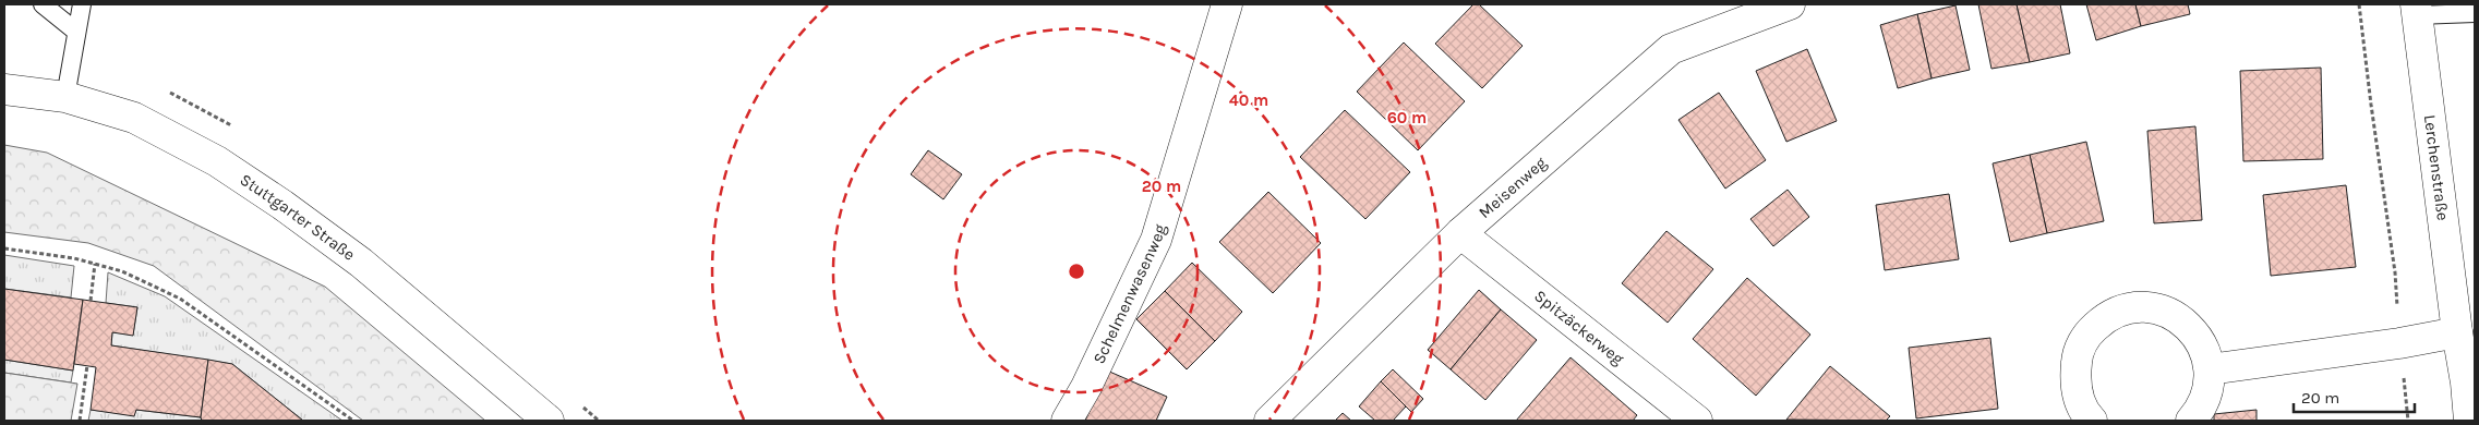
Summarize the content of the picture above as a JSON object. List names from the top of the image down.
{
  "streets": {
    "street": [
      "Lerchenstraße",
      "Meisenweg",
      "Stuttgarter Straße",
      "Schelmenwasenweg",
      "Spitzäckerweg"
    ]
  },
  "crossings": [
    ["Meisenweg", "Spitzäckerweg"]
  ],
  "scale_bar": "20 m",
  "rings": ["40 m", "60 m", "20 m"]
}
